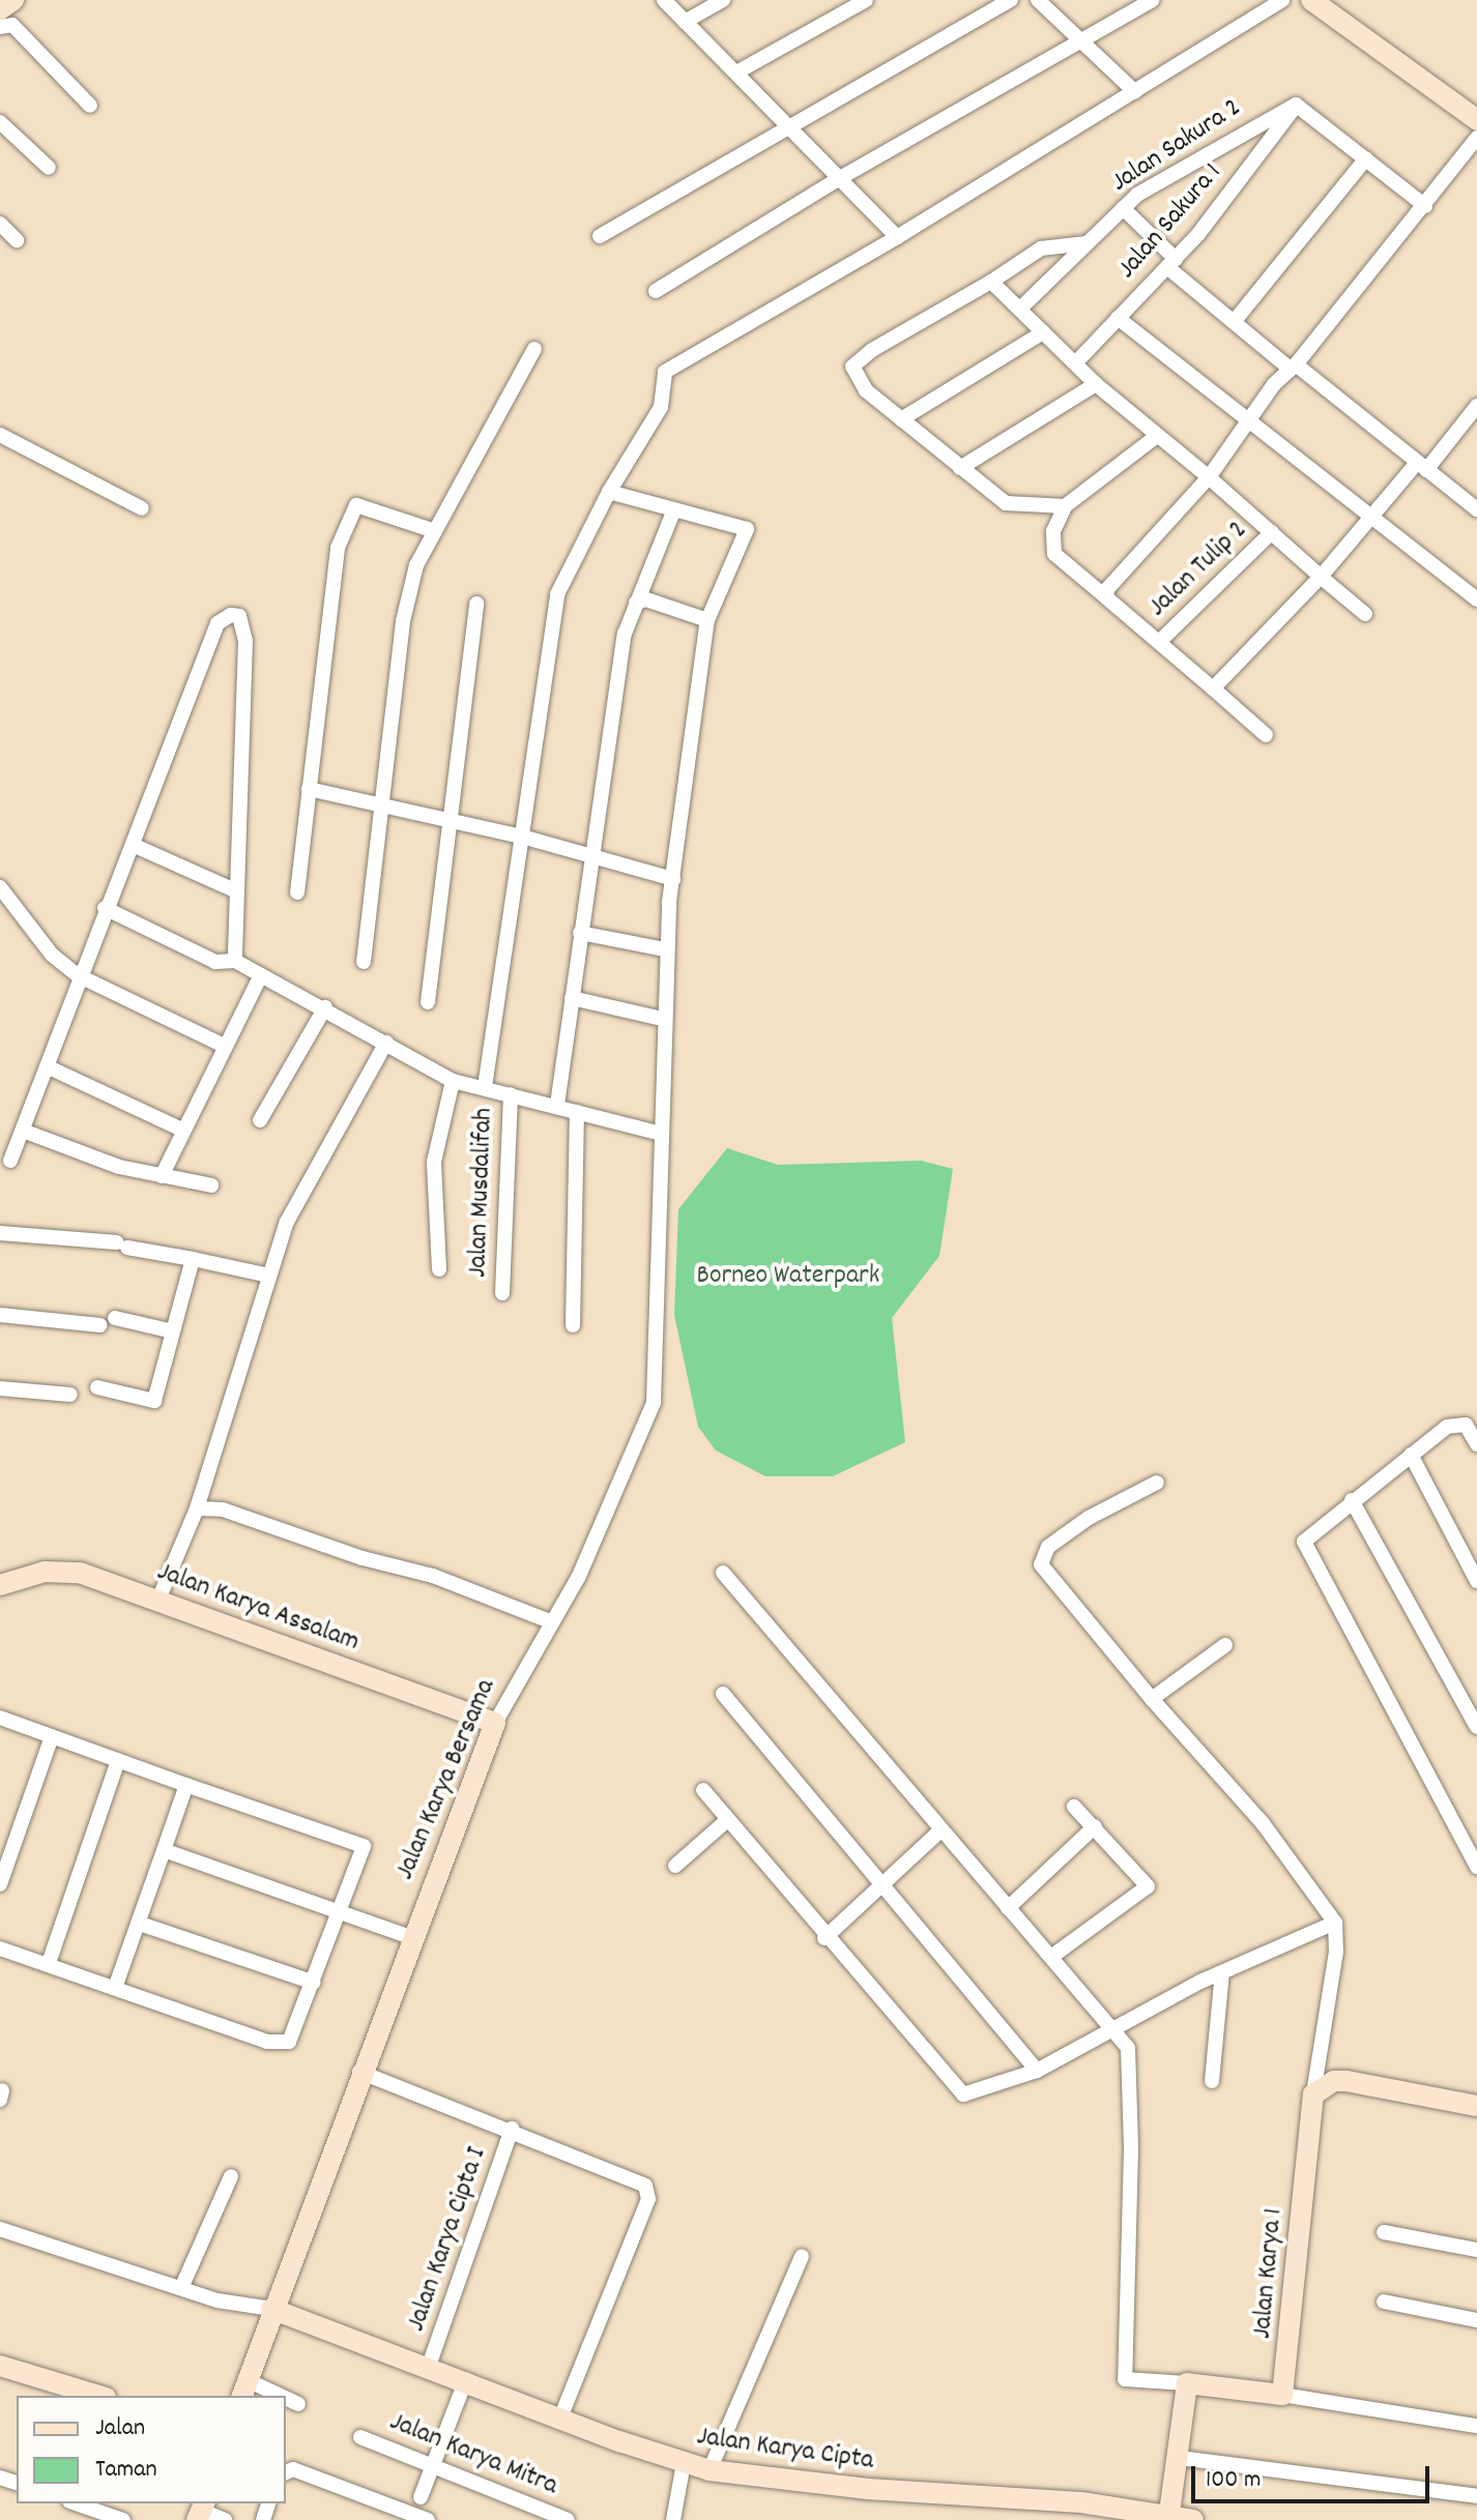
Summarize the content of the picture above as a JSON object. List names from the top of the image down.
{
  "streets": {
    "street": [
      "Jalan Sakura 2",
      "Jalan Sakura 1",
      "Jalan Tulip 2",
      "Jalan Musdalifah",
      "Jalan Karya Assalam",
      "Jalan Karya Bersama",
      "Jalan Karya Cipta I",
      "Jalan Karya 1",
      "Jalan Karya Cipta",
      "Jalan Karya Mitra"
    ]
  },
  "crossings": [
    ["Jalan Sakura 2", "Jalan Sakura 1"],
    ["Jalan Karya Assalam", "Jalan Karya Bersama"],
    ["Jalan Karya Bersama", "Jalan Karya Cipta"],
    ["Jalan Karya Cipta I", "Jalan Karya Cipta"]
  ],
  "parks": ["Borneo Waterpark"],
  "legend": ["Jalan", "Taman"],
  "scale_bar": "100 m"
}
